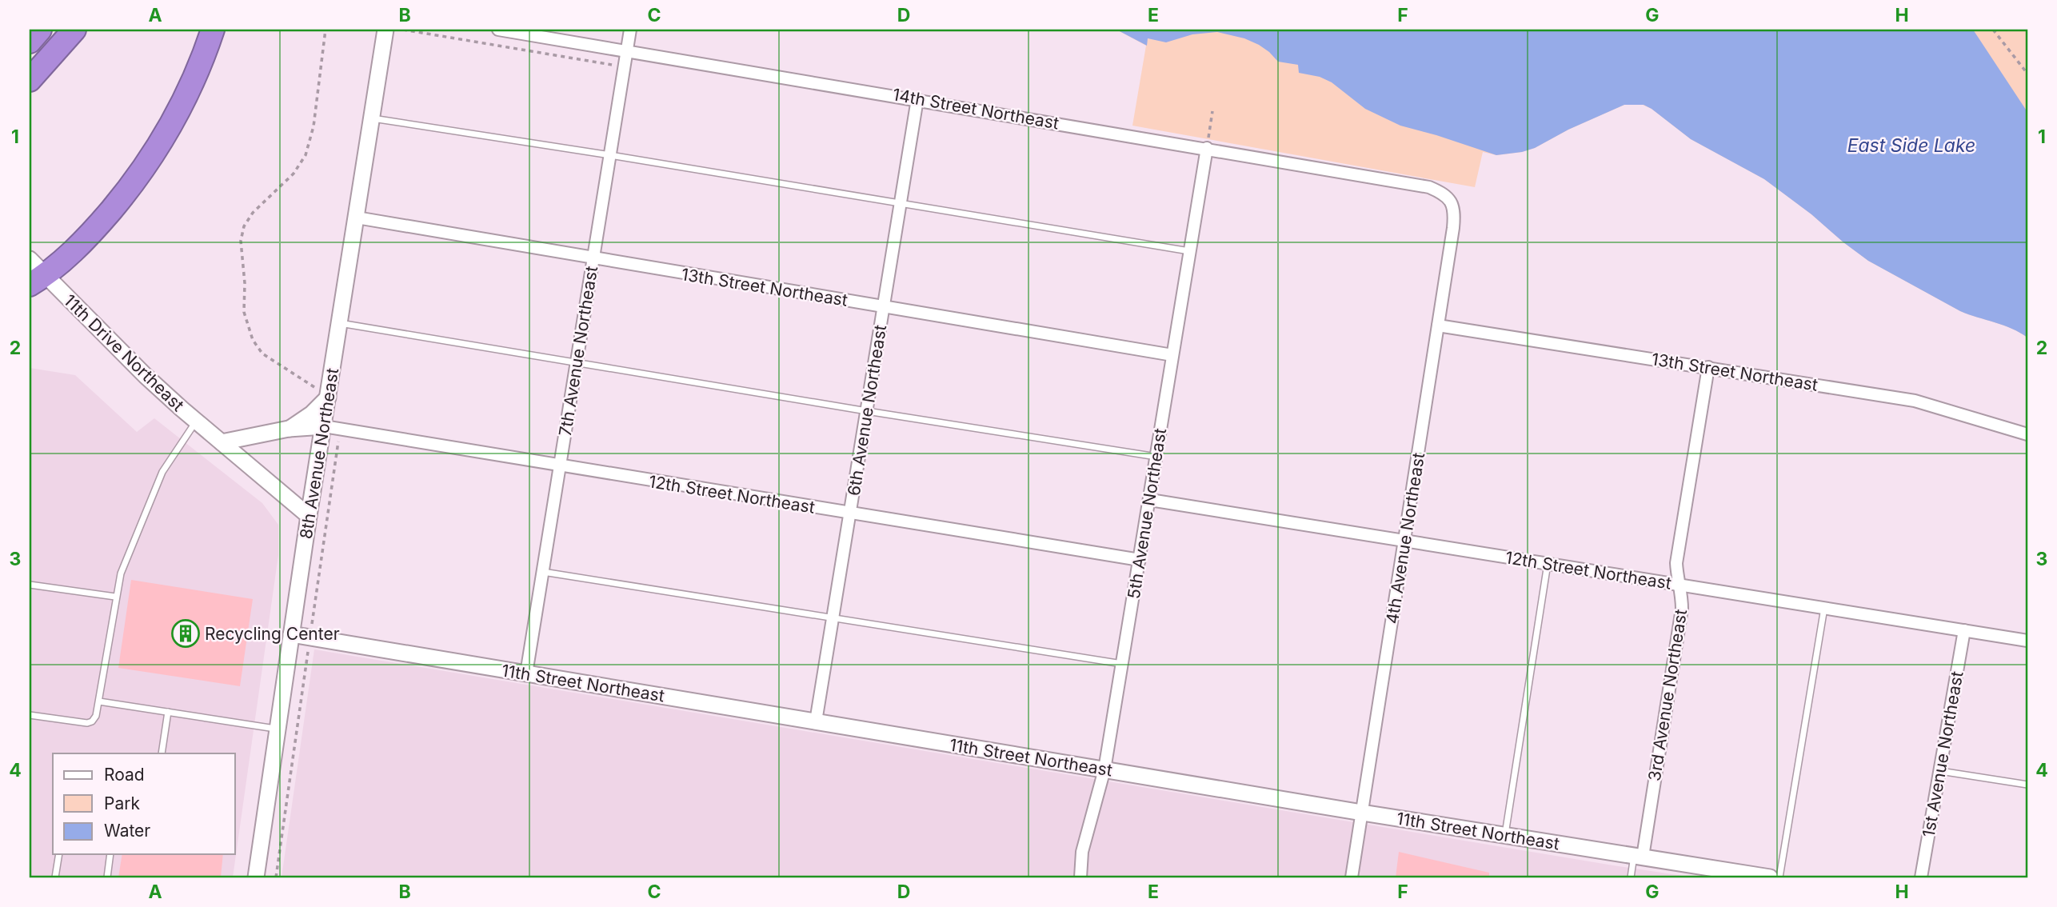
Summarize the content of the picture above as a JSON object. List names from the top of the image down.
{
  "streets": {
    "street": [
      "14th Street Northeast",
      "13th Street Northeast",
      "7th Avenue Northeast",
      "11th Drive Northeast",
      "6th Avenue Northeast",
      "8th Avenue Northeast",
      "12th Street Northeast",
      "5th Avenue Northeast",
      "4th Avenue Northeast",
      "11th Street Northeast",
      "3rd Avenue Northeast",
      "1st Avenue Northeast"
    ]
  },
  "crossings": [
    ["14th Street Northeast", "7th Avenue Northeast"],
    ["14th Street Northeast", "6th Avenue Northeast"],
    ["14th Street Northeast", "5th Avenue Northeast"],
    ["14th Street Northeast", "4th Avenue Northeast"],
    ["13th Street Northeast", "7th Avenue Northeast"],
    ["13th Street Northeast", "6th Avenue Northeast"],
    ["13th Street Northeast", "8th Avenue Northeast"],
    ["13th Street Northeast", "5th Avenue Northeast"],
    ["13th Street Northeast", "4th Avenue Northeast"],
    ["13th Street Northeast", "3rd Avenue Northeast"],
    ["7th Avenue Northeast", "12th Street Northeast"],
    ["7th Avenue Northeast", "11th Street Northeast"],
    ["11th Drive Northeast", "8th Avenue Northeast"],
    ["6th Avenue Northeast", "12th Street Northeast"],
    ["6th Avenue Northeast", "11th Street Northeast"],
    ["8th Avenue Northeast", "12th Street Northeast"],
    ["8th Avenue Northeast", "11th Street Northeast"],
    ["12th Street Northeast", "5th Avenue Northeast"],
    ["12th Street Northeast", "4th Avenue Northeast"],
    ["12th Street Northeast", "3rd Avenue Northeast"],
    ["12th Street Northeast", "1st Avenue Northeast"],
    ["5th Avenue Northeast", "11th Street Northeast"],
    ["4th Avenue Northeast", "11th Street Northeast"],
    ["11th Street Northeast", "3rd Avenue Northeast"]
  ],
  "water": ["East Side Lake"],
  "places": {
    "building": ["Recycling Center"]
  },
  "legend": ["Road", "Park", "Water"],
  "grid": {
    "columns": [
      "A",
      "B",
      "C",
      "D",
      "E",
      "F",
      "G",
      "H"
    ],
    "rows": [
      "1",
      "2",
      "3",
      "4"
    ]
  }
}
